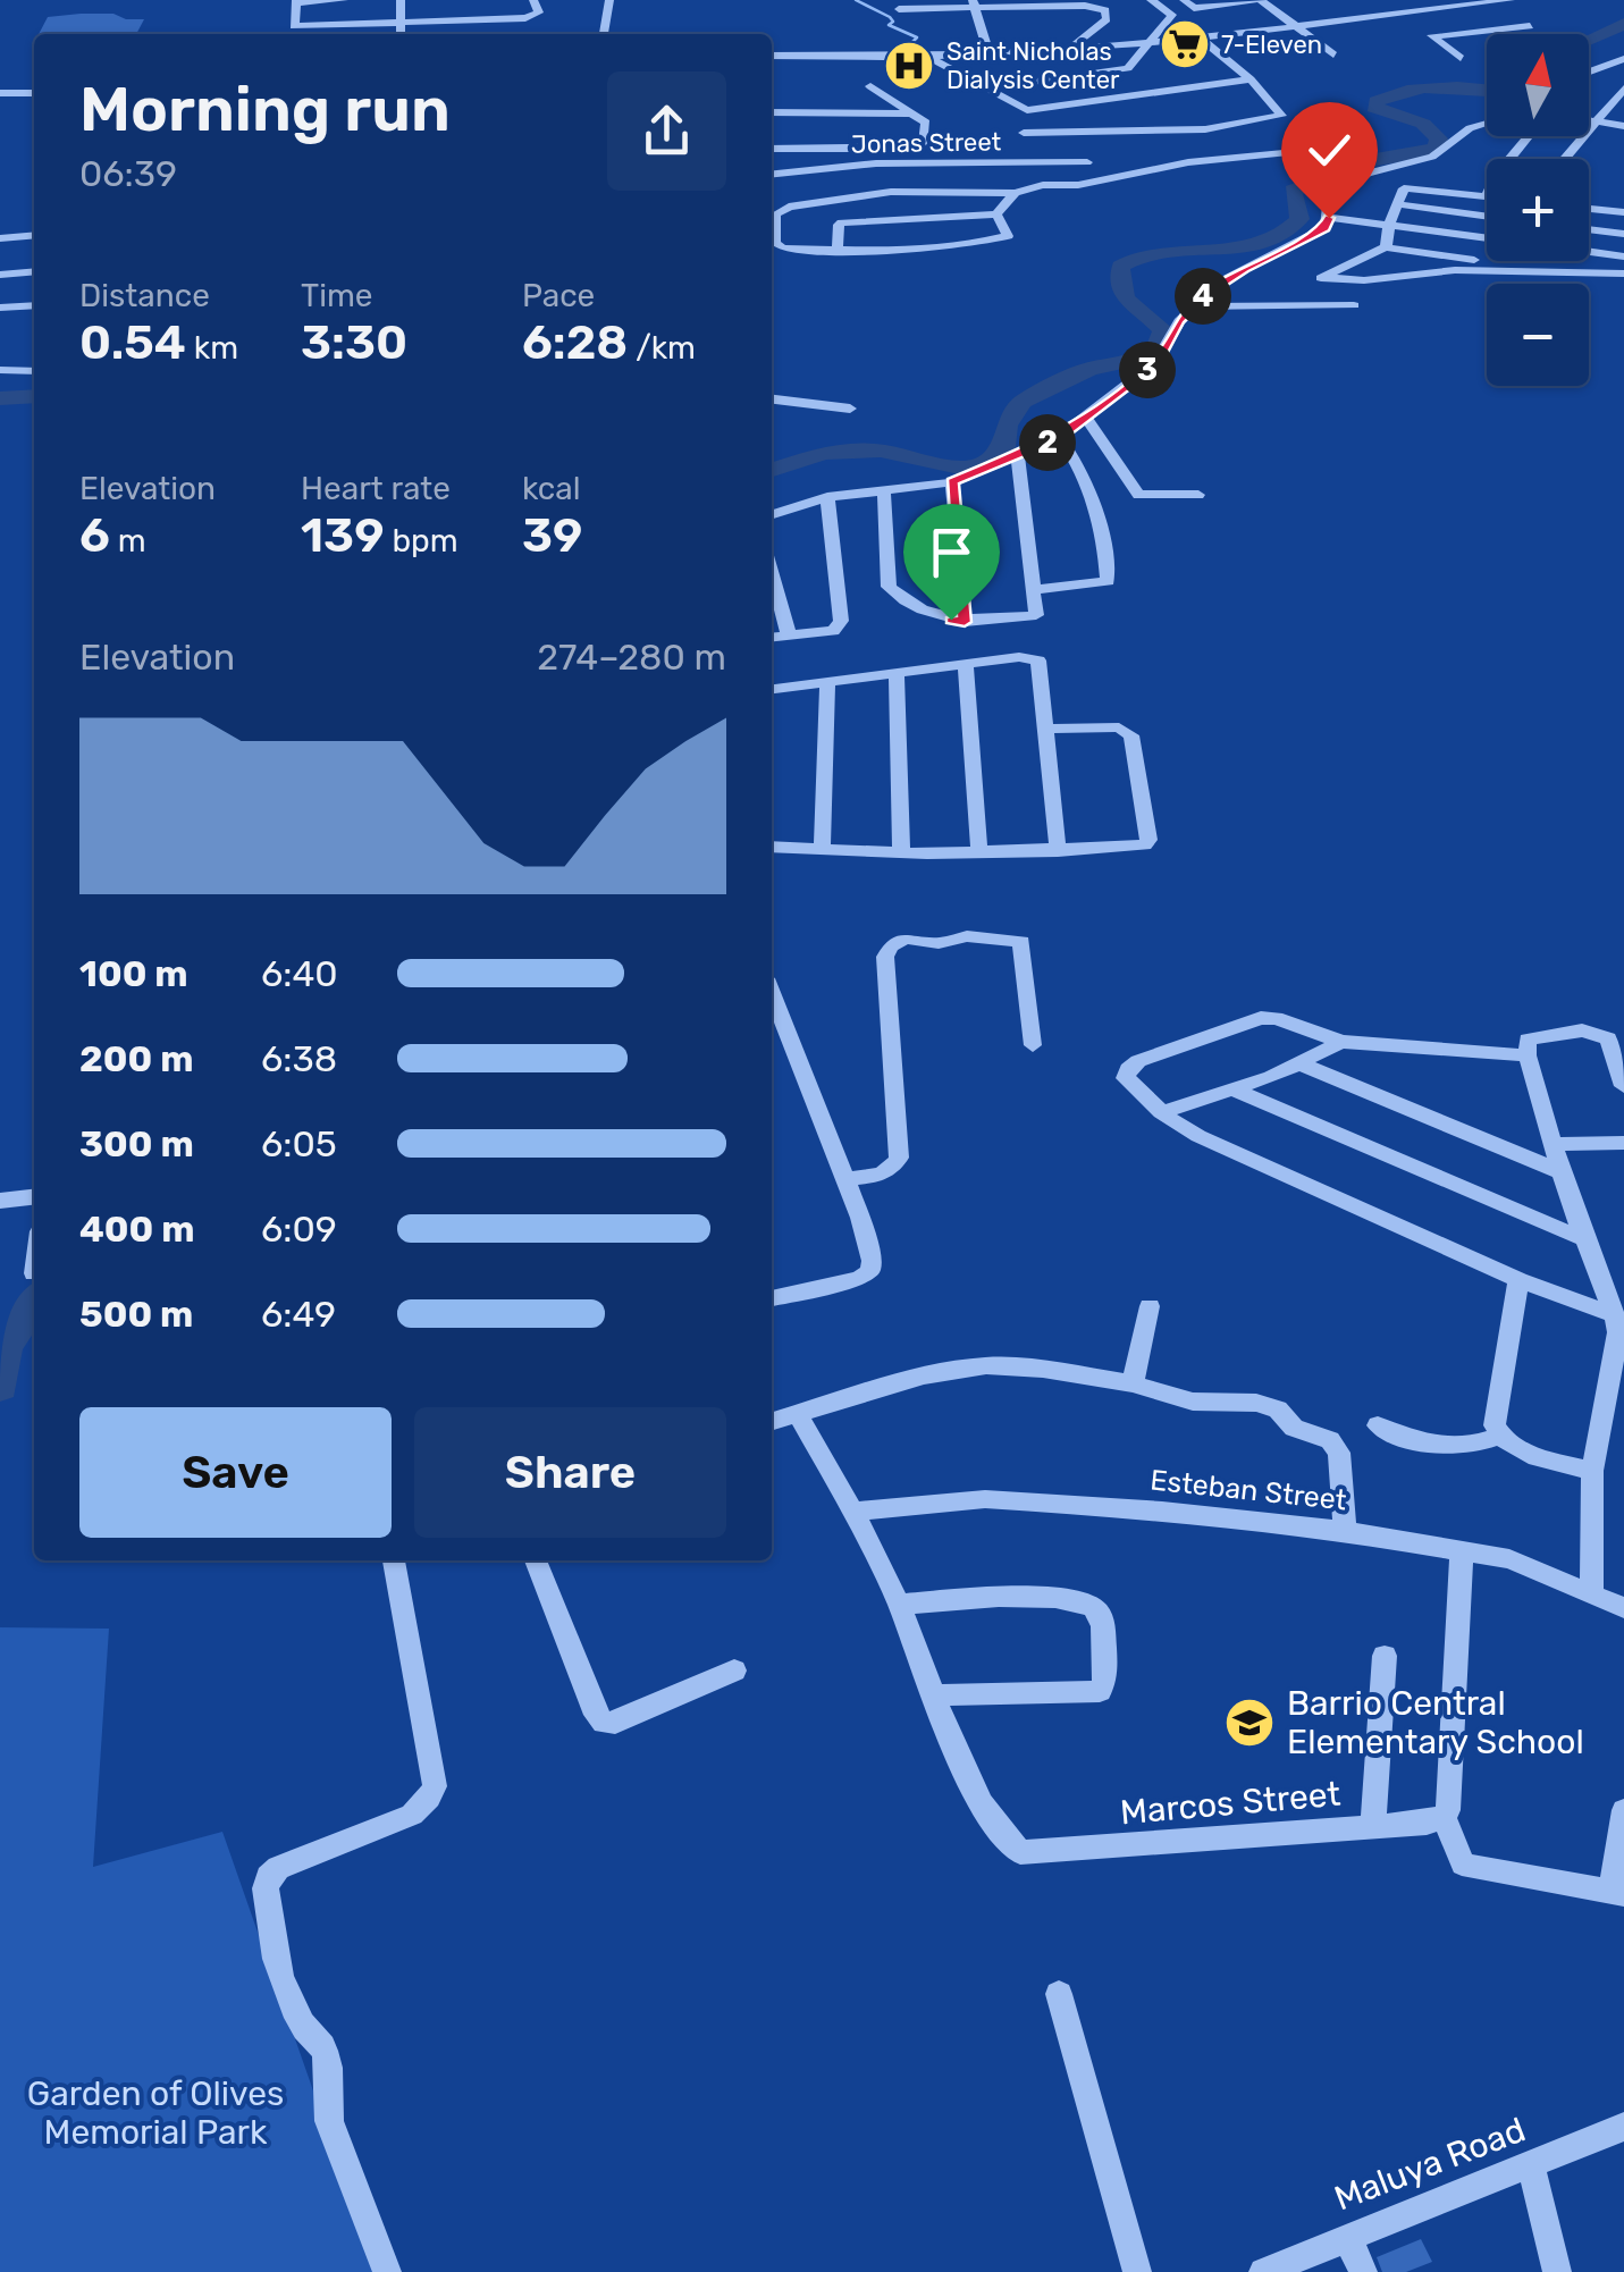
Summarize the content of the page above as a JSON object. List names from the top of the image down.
{
  "streets": {
    "street": [
      "Jonas Street",
      "Esteban Street",
      "Marcos Street",
      "Maluya Road"
    ]
  },
  "parks": ["Garden of Olives Memorial Park"],
  "places": {
    "supermarket": ["7-Eleven"],
    "hospital": ["Saint Nicholas Dialysis Center"],
    "school or university": ["Barrio Central Elementary School"]
  },
  "north": "top",
  "page": {
    "map_buttons": ["+", "−"],
    "heading": ["Morning run", "06:39"],
    "stats": [
      ["Distance", "0.54 km"],
      ["Time", "3:30"],
      ["Pace", "6:28 /km"],
      ["Elevation", "6 m"],
      ["Heart rate", "139 bpm"],
      ["kcal", "39"]
    ],
    "pins": ["4", "3", "2"],
    "chart": ["Elevation", "274–280 m"],
    "list": [
      {
        "name": "100 m",
        "note": "6:40"
      },
      {
        "name": "200 m",
        "note": "6:38"
      },
      {
        "name": "300 m",
        "note": "6:05"
      },
      {
        "name": "400 m",
        "note": "6:09"
      },
      {
        "name": "500 m",
        "note": "6:49"
      }
    ],
    "buttons": ["Save", "Share"]
  }
}
